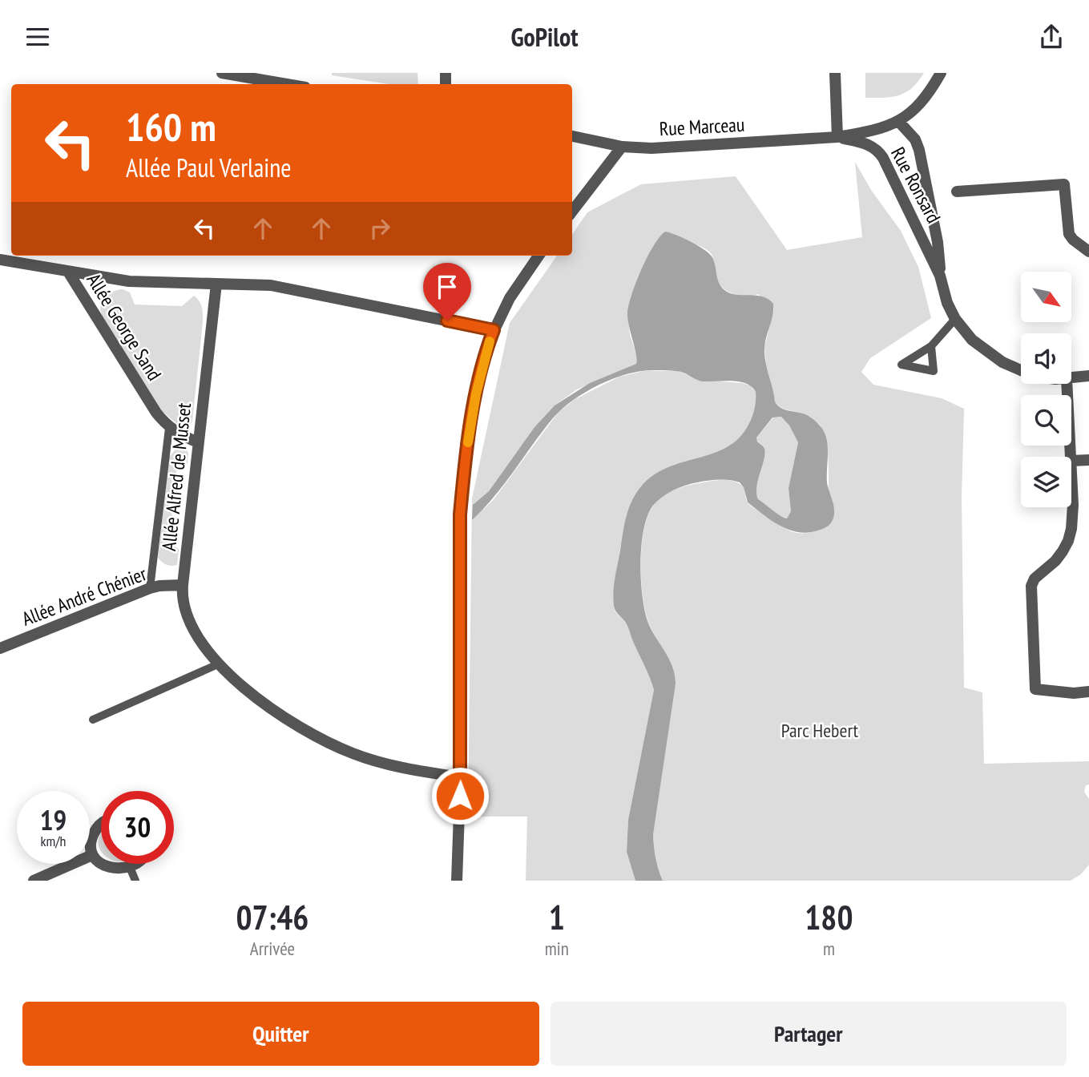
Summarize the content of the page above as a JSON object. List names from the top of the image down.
{
  "streets": {
    "street": [
      "Rue Marceau",
      "Rue Ronsard",
      "Allée George Sand",
      "Allée Alfred de Musset",
      "Allée André Chénier"
    ]
  },
  "crossings": [
    ["Rue Marceau", "Rue Ronsard"],
    ["Allée George Sand", "Allée Alfred de Musset"],
    ["Allée Alfred de Musset", "Allée André Chénier"]
  ],
  "parks": ["Parc Hebert"],
  "north": "bottom right",
  "page": {
    "header": "GoPilot",
    "turn": ["160 m", "Allée Paul Verlaine"],
    "speed": "19 km/h",
    "limit": "30",
    "eta": [
      "07:46",
      "Arrivée",
      "1",
      "min",
      "180",
      "m"
    ],
    "buttons": ["Quitter", "Partager"]
  }
}
